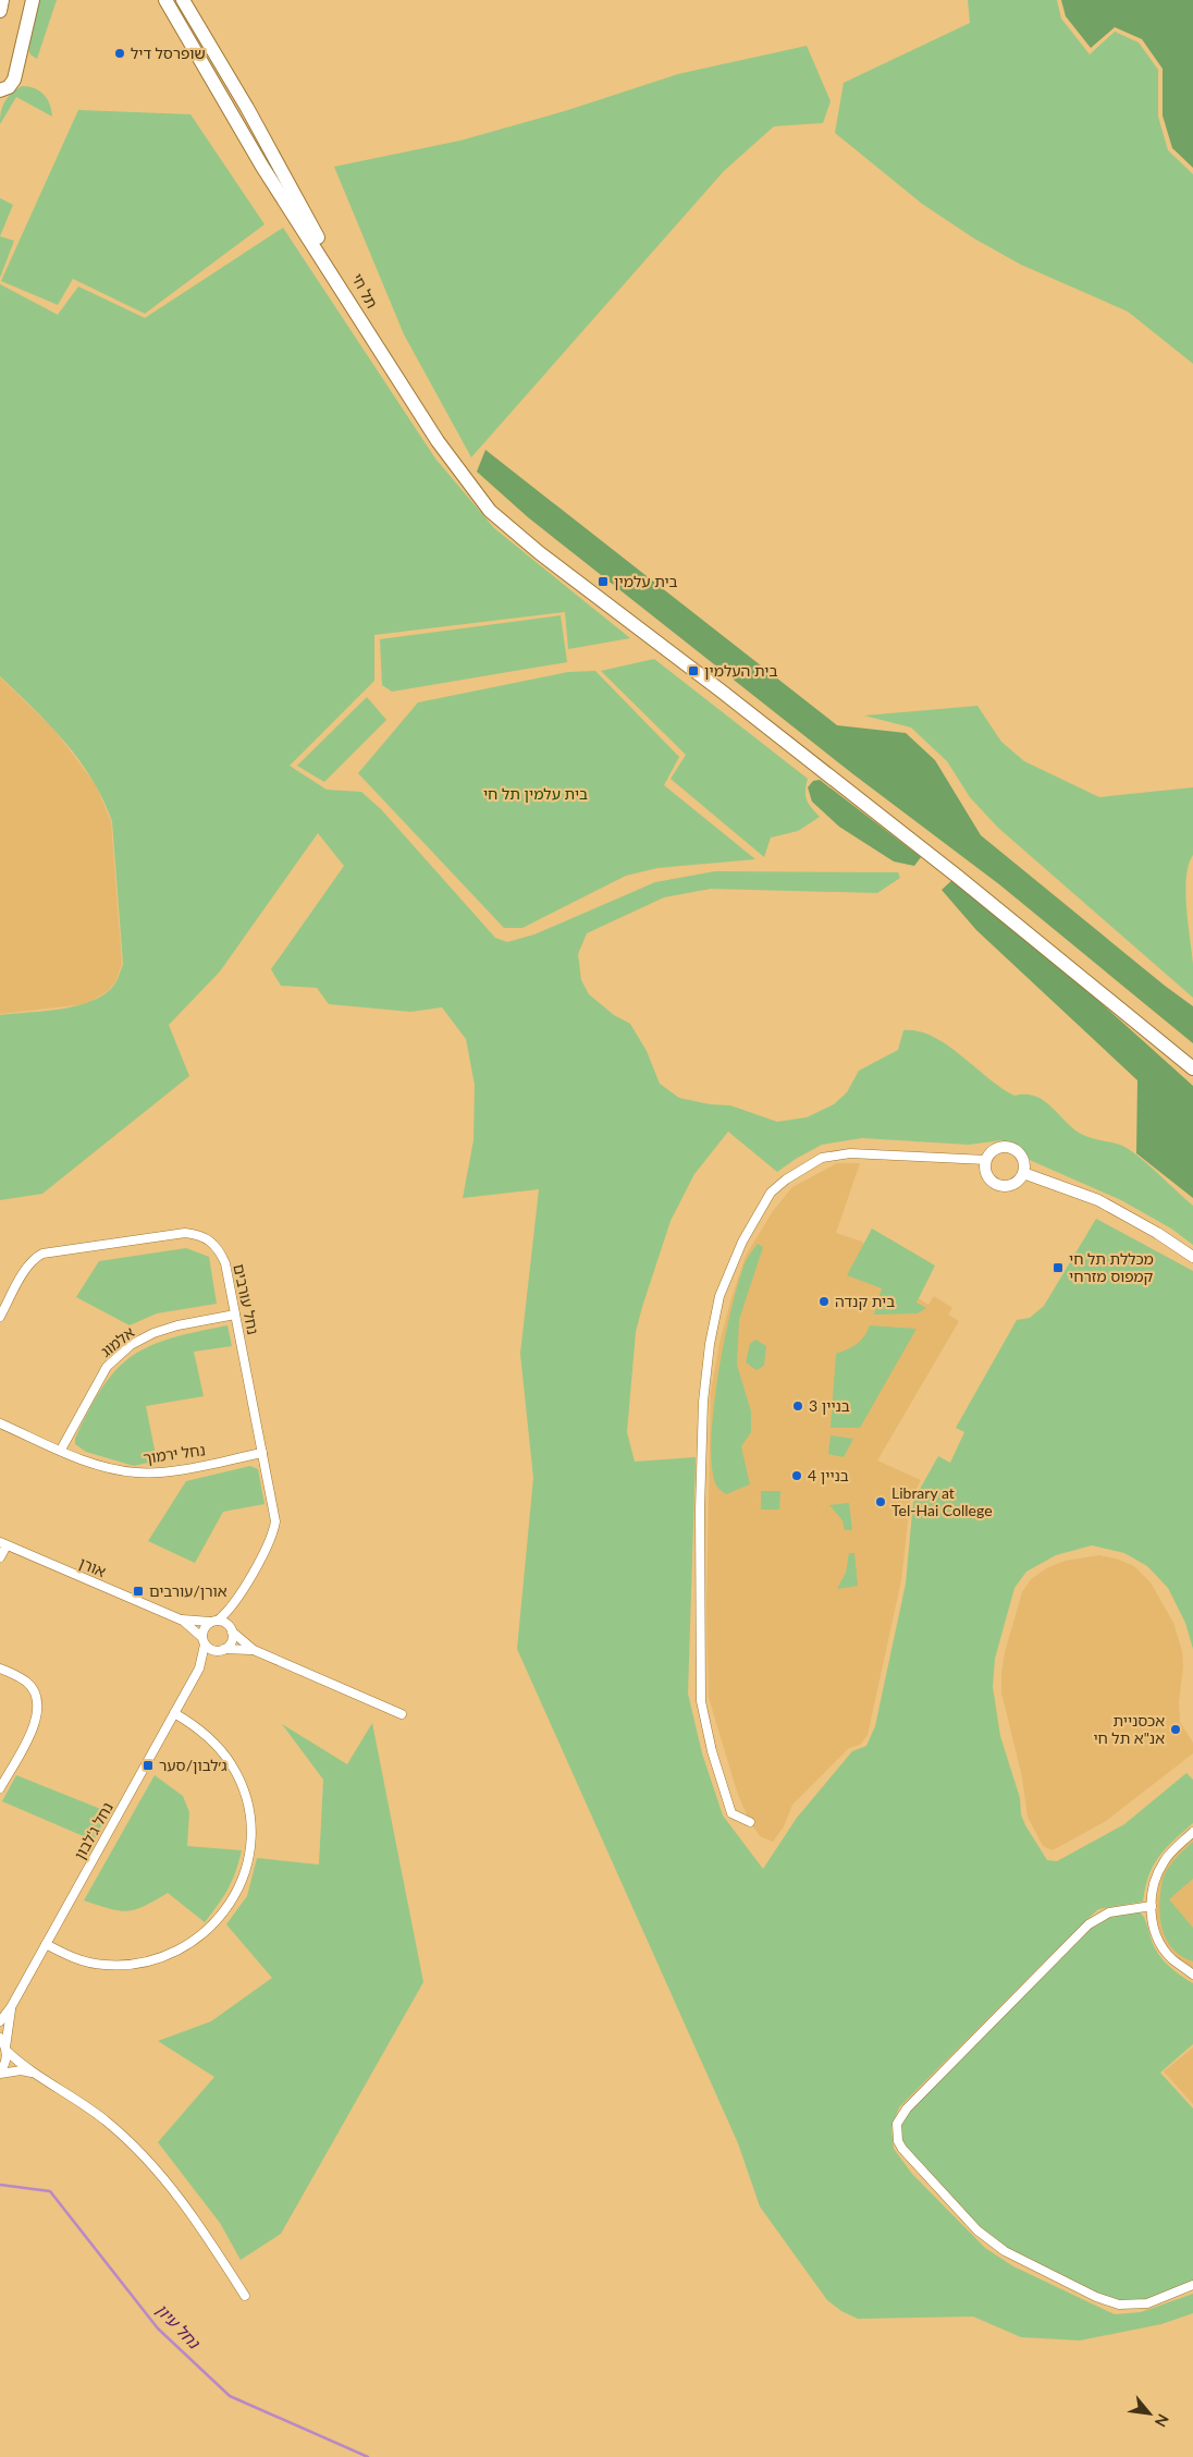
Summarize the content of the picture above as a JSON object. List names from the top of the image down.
{
  "streets": {
    "highway": ["תל חי"],
    "street": [
      "נחל עורבים",
      "אלמוג",
      "נחל ירמוך",
      "אורן",
      "נחל ג'לבון"
    ]
  },
  "crossings": [
    ["נחל עורבים", "אלמוג"],
    ["נחל עורבים", "נחל ירמוך"],
    ["נחל עורבים", "אורן"],
    ["נחל עורבים", "נחל ג'לבון"],
    ["אלמוג", "נחל ירמוך"],
    ["אורן", "נחל ג'לבון"]
  ],
  "water": ["נחל עיון"],
  "parks": ["בית עלמין תל חי"],
  "places": {
    "other": [
      "שופרסל דיל",
      "בית קנדה",
      "בניין 3",
      "בניין 4",
      "Library at Tel-Hai College",
      "אכסניית אנ\"א תל חי"
    ],
    "transit": [
      "בית עלמין",
      "בית העלמין",
      "מכללת תל חי קמפוס מזרחי",
      "אורן/עורבים",
      "ג׳לבון/סער"
    ]
  },
  "north": "bottom right"
}
